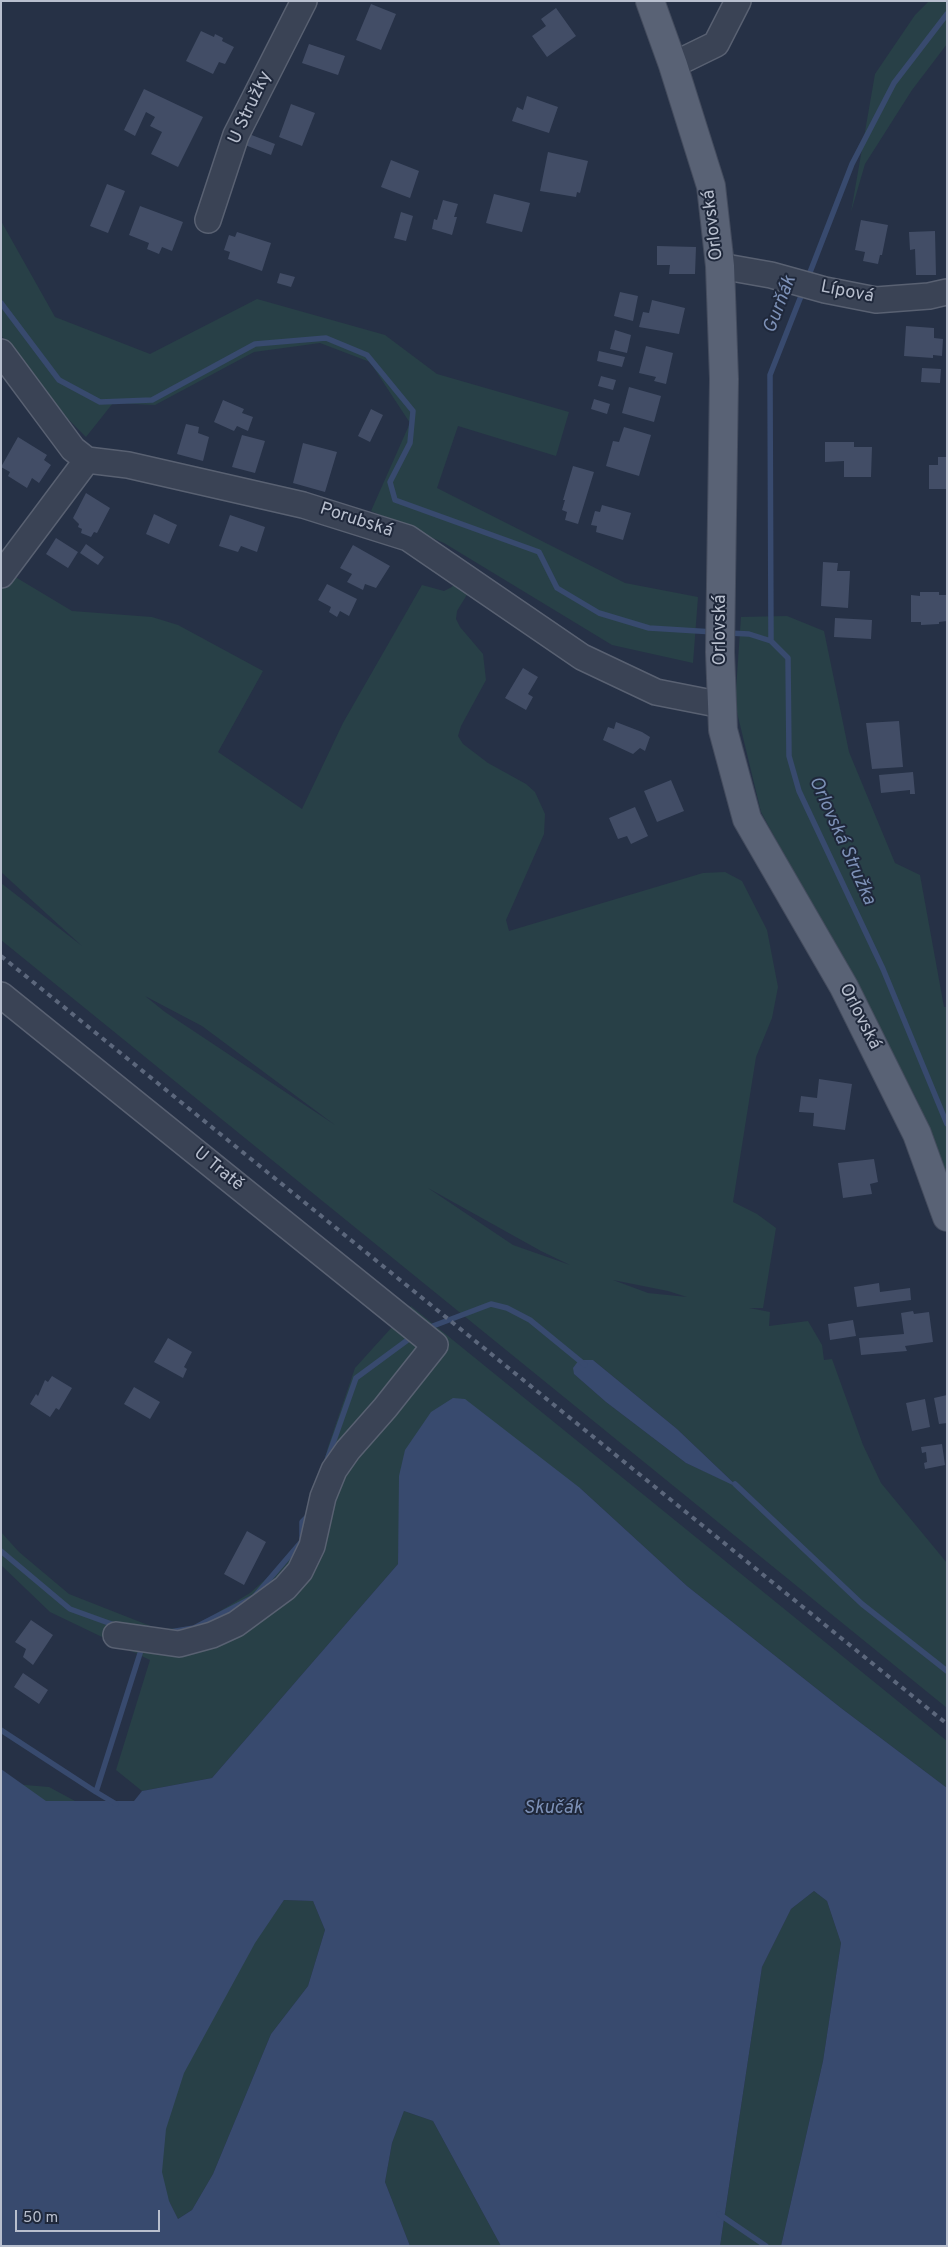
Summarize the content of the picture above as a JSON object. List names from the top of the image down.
{
  "streets": {
    "main road": ["Orlovská"],
    "street": [
      "U Stružky",
      "Lípová",
      "Porubská",
      "U Tratě"
    ]
  },
  "crossings": [
    ["Orlovská", "Lípová"],
    ["Orlovská", "Porubská"]
  ],
  "water": ["Gurňák", "Orlovská Stružka", "Skučák"],
  "scale_bar": "50 m"
}
